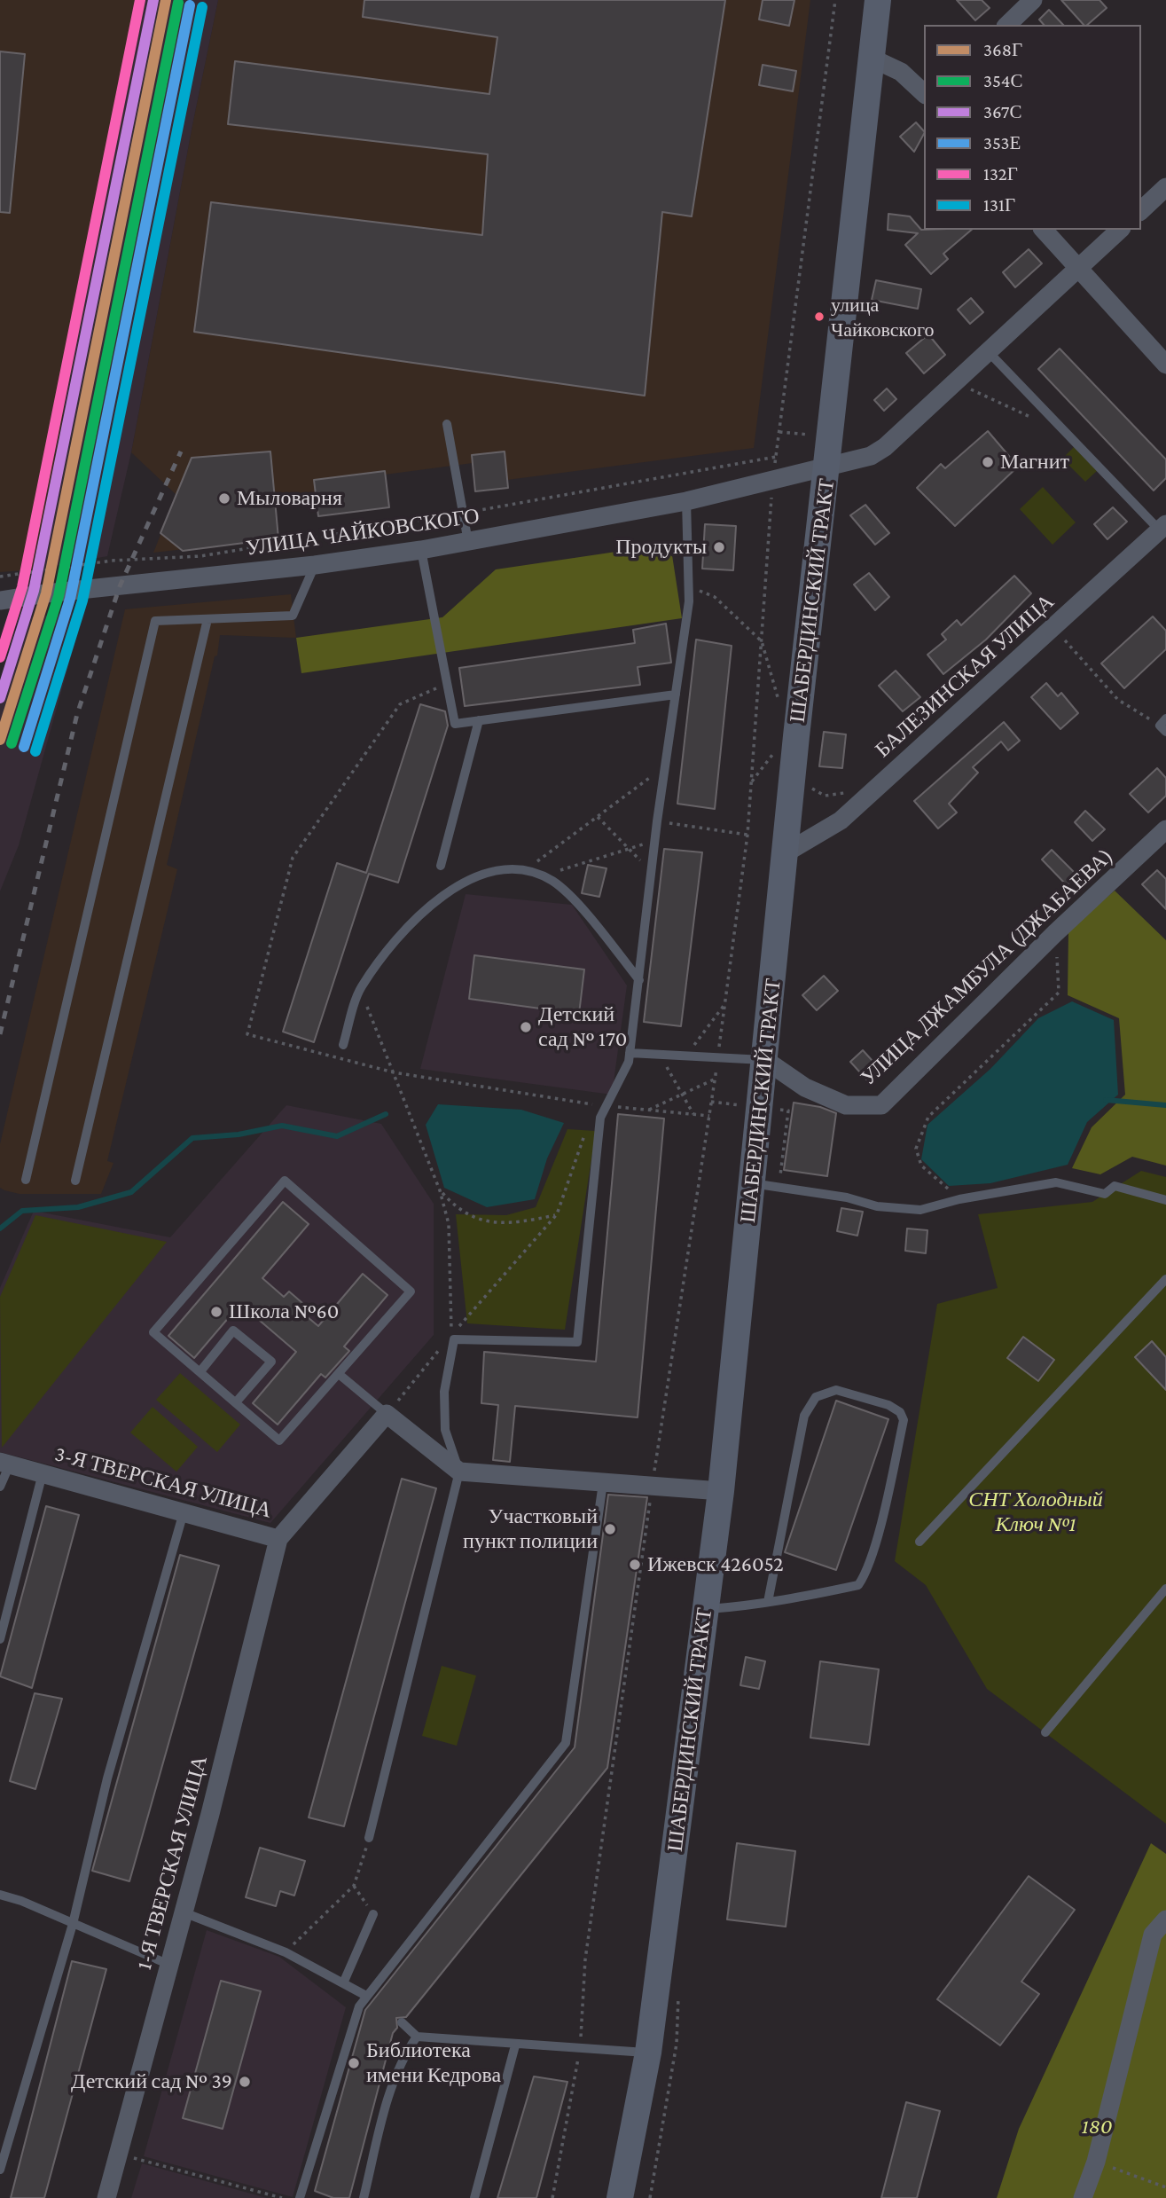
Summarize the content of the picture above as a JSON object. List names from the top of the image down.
{
  "streets": {
    "main road": ["ШАБЕРДИНСКИЙ ТРАКТ"],
    "street": [
      "УЛИЦА ЧАЙКОВСКОГО",
      "БАЛЕЗИНСКАЯ УЛИЦА",
      "УЛИЦА ДЖАМБУЛА (ДЖАБАЕВА)",
      "3-Я ТВЕРСКАЯ УЛИЦА",
      "1-Я ТВЕРСКАЯ УЛИЦА"
    ]
  },
  "crossings": [
    ["УЛИЦА ЧАЙКОВСКОГО", "ШАБЕРДИНСКИЙ ТРАКТ"],
    ["ШАБЕРДИНСКИЙ ТРАКТ", "БАЛЕЗИНСКАЯ УЛИЦА"],
    ["ШАБЕРДИНСКИЙ ТРАКТ", "УЛИЦА ДЖАМБУЛА (ДЖАБАЕВА)"],
    ["3-Я ТВЕРСКАЯ УЛИЦА", "1-Я ТВЕРСКАЯ УЛИЦА"]
  ],
  "parks": ["СНТ Холодный Ключ №1", "180"],
  "places": [
    "улица Чайковского",
    "Магнит",
    "Мыловарня",
    "Продукты",
    "Детский сад № 170",
    "Школа №60",
    "Участковый пункт полиции",
    "Ижевск 426052",
    "Библиотека имени Кедрова",
    "Детский сад № 39"
  ],
  "lines": [
    "transit line 368Г",
    "transit line 367С",
    "transit line 132Г",
    "transit line 354С",
    "transit line 353Е",
    "transit line 131Г"
  ],
  "legend": [
    "368Г",
    "354С",
    "367С",
    "353Е",
    "132Г",
    "131Г"
  ]
}
